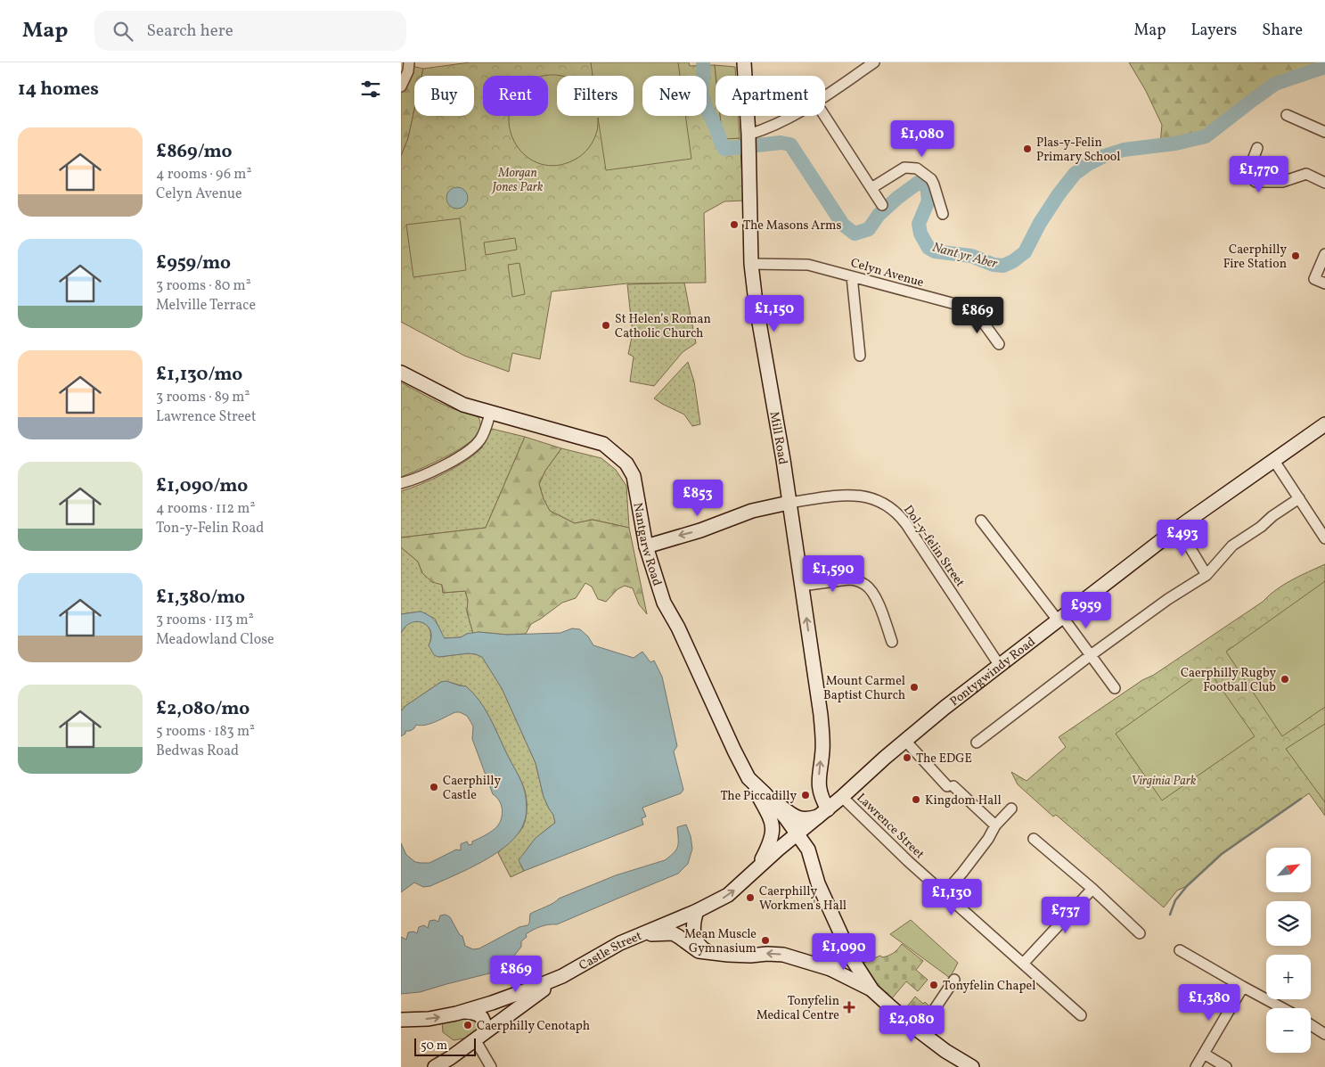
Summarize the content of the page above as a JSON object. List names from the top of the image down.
{
  "streets": {
    "main road": [
      "Mill Road",
      "Nantgarw Road",
      "Pontygwindy Road",
      "Castle Street"
    ],
    "street": ["Celyn Avenue", "Dol-y-felin Street", "Lawrence Street"]
  },
  "crossings": [
    ["Celyn Avenue", "Mill Road"],
    ["Mill Road", "Dol-y-felin Street"],
    ["Mill Road", "Pontygwindy Road"],
    ["Dol-y-felin Street", "Pontygwindy Road"],
    ["Pontygwindy Road", "Lawrence Street"],
    ["Pontygwindy Road", "Castle Street"]
  ],
  "water": ["Nant yr Aber"],
  "parks": ["Morgan Jones Park", "Virginia Park"],
  "places": {
    "other": [
      "Plas-y-Felin Primary School",
      "The Masons Arms",
      "Caerphilly Fire Station",
      "St Helen’s Roman Catholic Church",
      "Caerphilly Rugby Football Club",
      "Mount Carmel Baptist Church",
      "The EDGE",
      "Caerphilly Castle",
      "The Piccadilly",
      "Kingdom Hall",
      "Caerphilly Workmen's Hall",
      "Mean Muscle Gymnasium",
      "Tonyfelin Chapel",
      "Caerphilly Cenotaph"
    ],
    "health": ["Tonyfelin Medical Centre"]
  },
  "scale_bar": "50 m",
  "north": "top right",
  "page": {
    "header": "Map",
    "search": "Search here",
    "nav": ["Map", "Layers", "Share"],
    "heading": "14 homes",
    "chip": [
      "Buy",
      "Rent",
      "Filters",
      "New",
      "Apartment"
    ],
    "list": [
      {
        "name": "£869/mo",
        "note": "4 rooms · 96 m² · Celyn Avenue"
      },
      {
        "name": "£959/mo",
        "note": "3 rooms · 80 m² · Melville Terrace"
      },
      {
        "name": "£1,130/mo",
        "note": "3 rooms · 89 m² · Lawrence Street"
      },
      {
        "name": "£1,090/mo",
        "note": "4 rooms · 112 m² · Ton-y-Felin Road"
      },
      {
        "name": "£1,380/mo",
        "note": "3 rooms · 113 m² · Meadowland Close"
      },
      {
        "name": "£2,080/mo",
        "note": "5 rooms · 183 m² · Bedwas Road"
      }
    ],
    "price": [
      "£1,080",
      "£1,770",
      "£1,150",
      "£869",
      "£853",
      "£493",
      "£1,590",
      "£959",
      "£1,130",
      "£737",
      "£1,090",
      "£869",
      "£1,380",
      "£2,080"
    ],
    "map_buttons": ["+", "−"],
    "scale": "50 m"
  }
}
